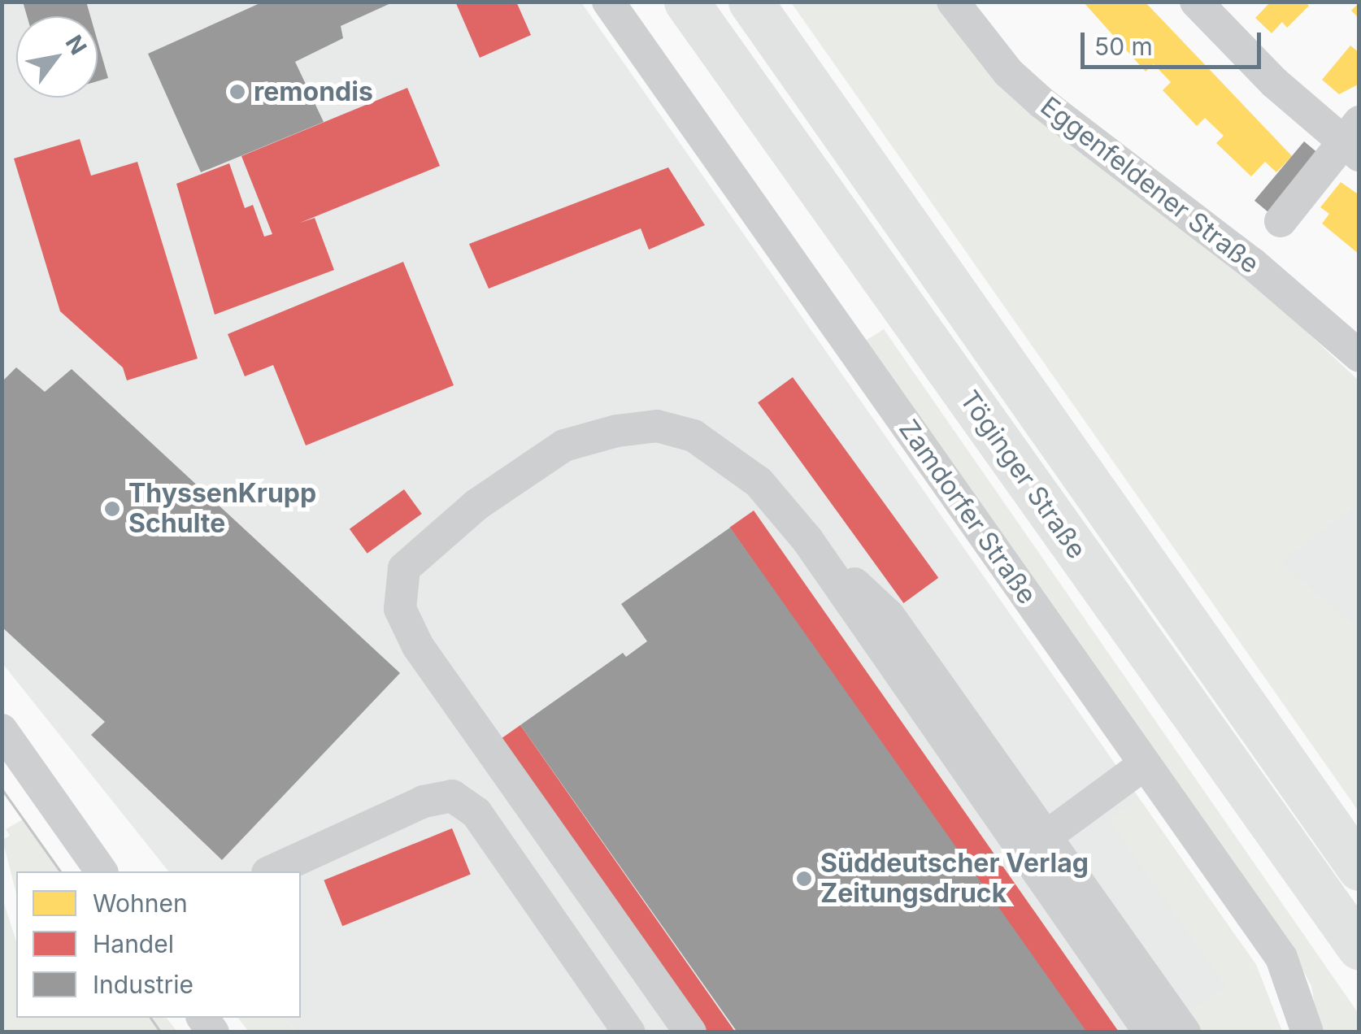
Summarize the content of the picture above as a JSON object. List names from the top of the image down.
{
  "streets": {
    "highway": ["Töginger Straße"],
    "street": ["Eggenfeldener Straße", "Zamdorfer Straße"]
  },
  "places": ["remondis", "ThyssenKrupp Schulte", "Süddeutscher Verlag Zeitungsdruck"],
  "legend": ["Wohnen", "Handel", "Industrie"],
  "scale_bar": "50 m",
  "north": "top right"
}
